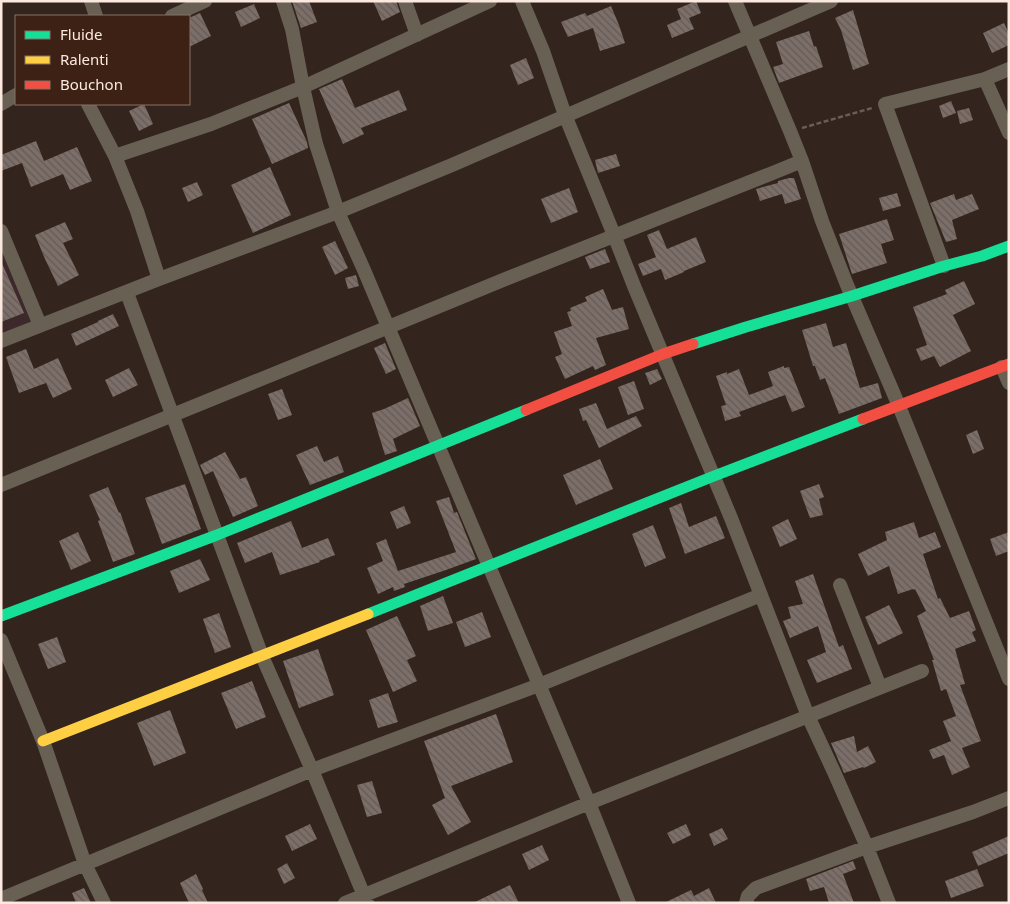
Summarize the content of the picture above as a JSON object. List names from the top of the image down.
{
  "legend": ["Fluide", "Ralenti", "Bouchon"]
}
